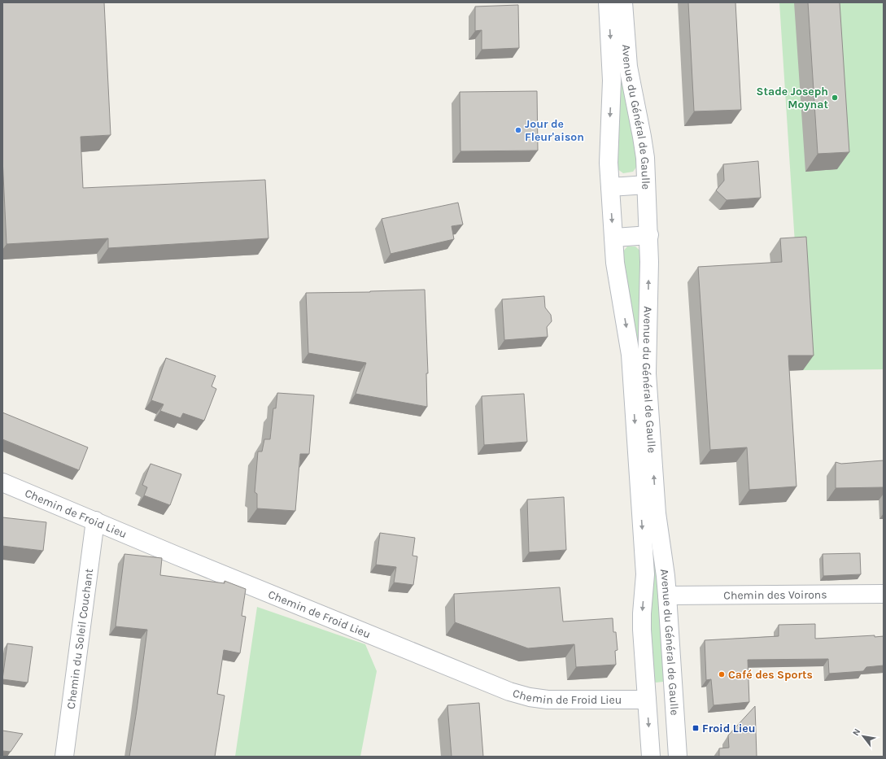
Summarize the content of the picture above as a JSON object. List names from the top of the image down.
{
  "streets": {
    "main road": [
      "Avenue du Général de Gaulle",
      "Chemin de Froid Lieu",
      "Chemin des Voirons",
      "Chemin du Soleil Couchant"
    ]
  },
  "crossings": [
    ["Avenue du Général de Gaulle", "Chemin de Froid Lieu"],
    ["Avenue du Général de Gaulle", "Chemin des Voirons"],
    ["Chemin de Froid Lieu", "Chemin du Soleil Couchant"]
  ],
  "places": {
    "other": ["Stade Joseph Moynat", "Jour de Fleur'aison", "Café des Sports"],
    "transit": ["Froid Lieu"]
  },
  "north": "top left"
}
